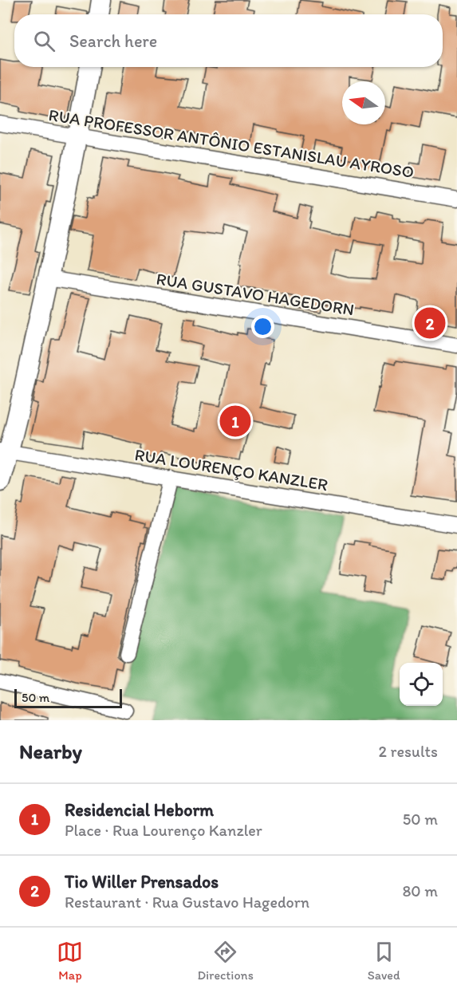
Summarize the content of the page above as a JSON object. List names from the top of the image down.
{
  "streets": {
    "street": ["RUA PROFESSOR ANTÔNIO ESTANISLAU AYROSO", "RUA GUSTAVO HAGEDORN", "RUA LOURENÇO KANZLER"]
  },
  "scale_bar": "50 m",
  "north": "left",
  "page": {
    "search": "Search here",
    "pins": ["2", "1"],
    "scale": "50 m",
    "heading": ["Nearby", "2 results"],
    "list": [
      {
        "mark": "1",
        "name": "Residencial Heborm",
        "note": "Place · Rua Lourenço Kanzler",
        "value": "50 m"
      },
      {
        "mark": "2",
        "name": "Tio Willer Prensados",
        "note": "Restaurant · Rua Gustavo Hagedorn",
        "value": "80 m"
      }
    ],
    "nav": ["Map", "Directions", "Saved"]
  }
}
